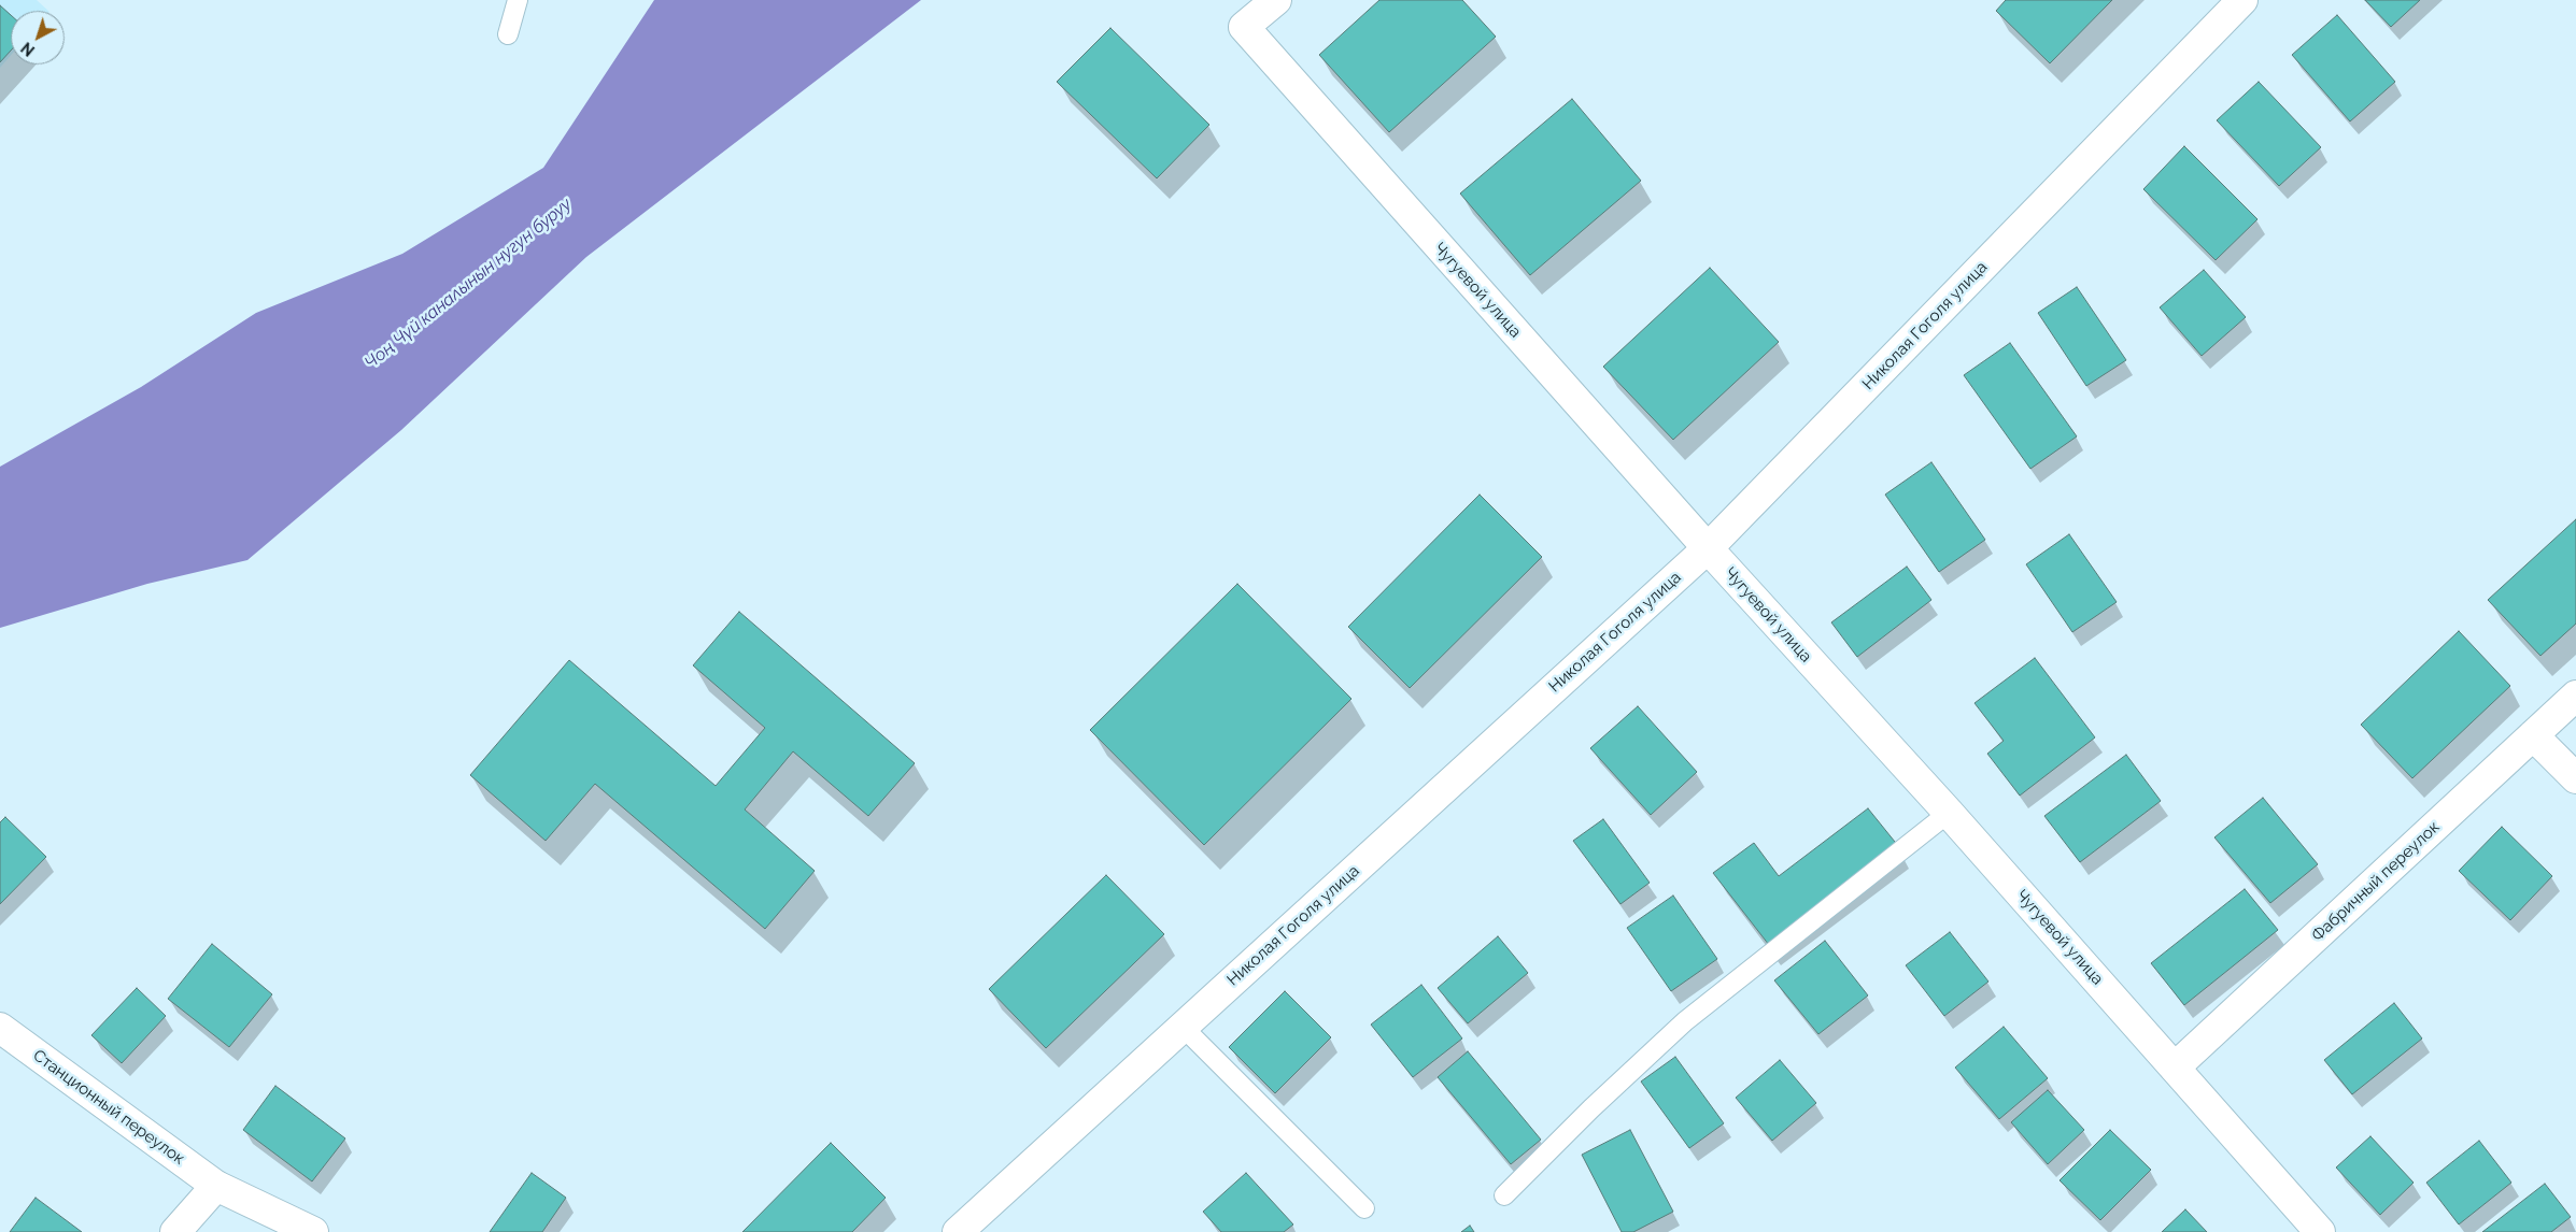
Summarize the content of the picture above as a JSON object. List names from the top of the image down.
{
  "streets": {
    "street": [
      "Чугуевой улица",
      "Николая Гоголя улица",
      "Фабричный переулок",
      "Станционный переулок"
    ]
  },
  "crossings": [
    ["Чугуевой улица", "Николая Гоголя улица"],
    ["Чугуевой улица", "Фабричный переулок"]
  ],
  "water": ["Чоң Чүй каналынын нугун буруу"],
  "north": "bottom left"
}
